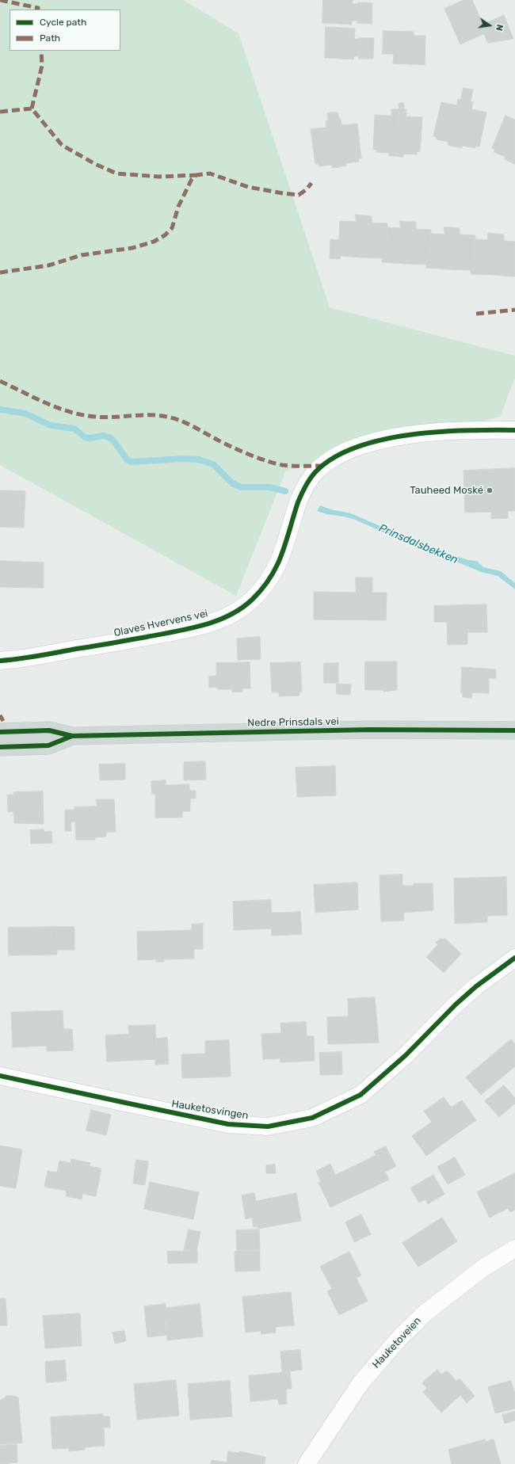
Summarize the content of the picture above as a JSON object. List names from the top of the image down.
{
  "streets": {
    "main road": ["Nedre Prinsdals vei"],
    "street": ["Olaves Hvervens vei", "Hauketosvingen", "Hauketoveien"]
  },
  "water": ["Prinsdalsbekken"],
  "places": ["Tauheed Moské"],
  "legend": ["Cycle path", "Path"],
  "north": "right"
}
